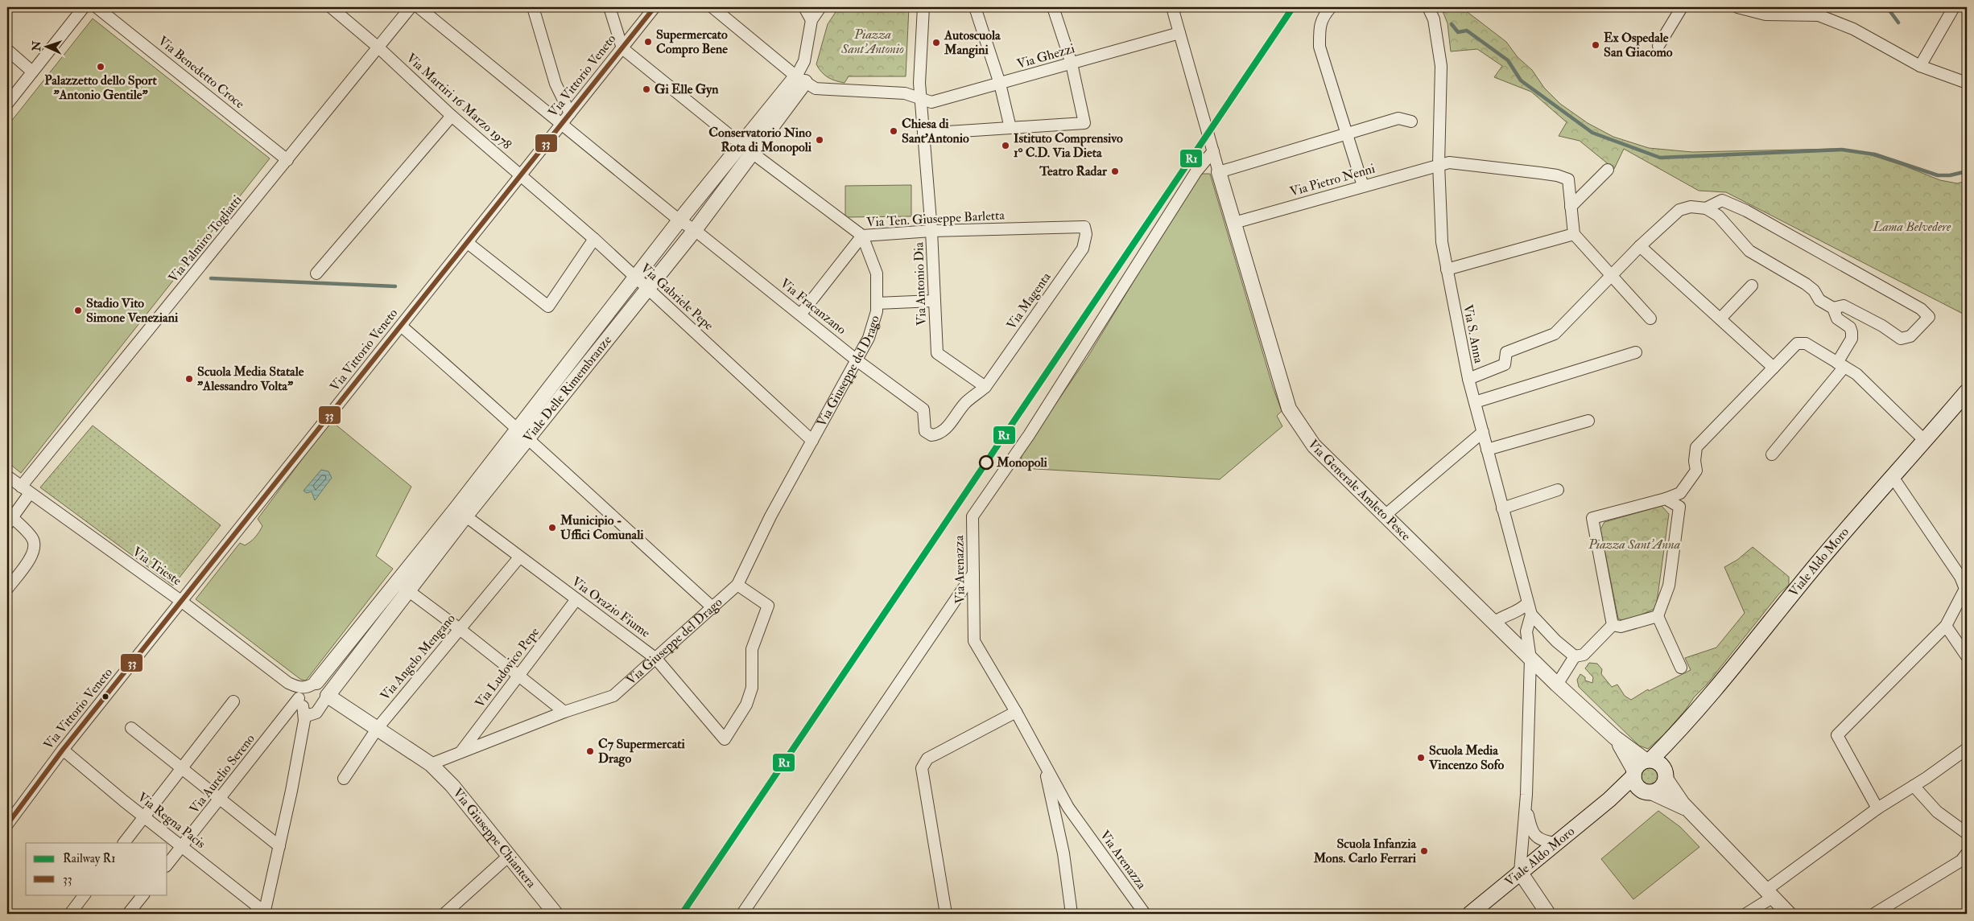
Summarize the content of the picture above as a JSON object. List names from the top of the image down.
{
  "streets": {
    "main road": ["Viale Aldo Moro"],
    "street": [
      "Via Ghezzi",
      "Via Benedetto Croce",
      "Via Vittorio Veneto",
      "Via Martiri 16 Marzo 1978",
      "Via Pietro Nenni",
      "Via Ten. Giuseppe Barletta",
      "Via Palmiro Togliatti",
      "Via Antonio Dia",
      "Via Gabriele Pepe",
      "Via Magenta",
      "Via Fracanzano",
      "Via S. Anna",
      "Via Giuseppe del Drago",
      "Viale Delle Rimembranze",
      "Via Generale Amleto Pesce",
      "Via Trieste",
      "Via Arenazza",
      "Via Orazio Fiume",
      "Via Angelo Mengano",
      "Via Ludovico Pepe",
      "Via Aurelio Sereno",
      "Via Regna Pacis",
      "Via Giuseppe Chiantera"
    ]
  },
  "crossings": [
    ["Via Ghezzi", "Via Antonio Dia"],
    ["Via Ghezzi", "Viale Delle Rimembranze"],
    ["Via Benedetto Croce", "Via Palmiro Togliatti"],
    ["Via Vittorio Veneto", "Via Martiri 16 Marzo 1978"],
    ["Via Vittorio Veneto", "Via Gabriele Pepe"],
    ["Via Vittorio Veneto", "Via Fracanzano"],
    ["Via Vittorio Veneto", "Via Trieste"],
    ["Via Vittorio Veneto", "Via Regna Pacis"],
    ["Via Martiri 16 Marzo 1978", "Via Palmiro Togliatti"],
    ["Via Martiri 16 Marzo 1978", "Via Gabriele Pepe"],
    ["Via Pietro Nenni", "Via S. Anna"],
    ["Via Pietro Nenni", "Via Generale Amleto Pesce"],
    ["Via Ten. Giuseppe Barletta", "Via Antonio Dia"],
    ["Via Ten. Giuseppe Barletta", "Via Magenta"],
    ["Via Ten. Giuseppe Barletta", "Via Fracanzano"],
    ["Via Ten. Giuseppe Barletta", "Via Giuseppe del Drago"],
    ["Via Palmiro Togliatti", "Via Trieste"],
    ["Via Antonio Dia", "Via Magenta"],
    ["Via Antonio Dia", "Via Fracanzano"],
    ["Via Antonio Dia", "Via Giuseppe del Drago"],
    ["Via Gabriele Pepe", "Via Giuseppe del Drago"],
    ["Via Gabriele Pepe", "Viale Delle Rimembranze"],
    ["Via Magenta", "Via Fracanzano"],
    ["Via Fracanzano", "Via Giuseppe del Drago"],
    ["Via Fracanzano", "Viale Delle Rimembranze"],
    ["Via Giuseppe del Drago", "Via Orazio Fiume"],
    ["Via Giuseppe del Drago", "Via Ludovico Pepe"],
    ["Via Giuseppe del Drago", "Via Giuseppe Chiantera"],
    ["Viale Delle Rimembranze", "Via Orazio Fiume"],
    ["Via Generale Amleto Pesce", "Viale Aldo Moro"],
    ["Via Orazio Fiume", "Via Angelo Mengano"],
    ["Via Orazio Fiume", "Via Ludovico Pepe"],
    ["Via Aurelio Sereno", "Via Regna Pacis"]
  ],
  "parks": ["Piazza Sant'Antonio", "Lama Belvedere", "Piazza Sant'Anna"],
  "places": [
    "Supermercato Compro Bene",
    "Autoscuola Mangini",
    "Ex Ospedale San Giacomo",
    "Palazzetto dello Sport \"Antonio Gentile\"",
    "Gi Elle Gyn",
    "Chiesa di Sant'Antonio",
    "Conservatorio Nino Rota di Monopoli",
    "Istituto Comprensivo 1° C.D. Via Dieta",
    "Teatro Radar",
    "Stadio Vito Simone Veneziani",
    "Scuola Media Statale \"Alessandro Volta\"",
    "Monopoli",
    "Municipio - Uffici Comunali",
    "C7 Supermercati Drago",
    "Scuola Media Vincenzo Sofo",
    "Scuola Infanzia Mons. Carlo Ferrari"
  ],
  "lines": ["rail line R1", "transit line 33"],
  "legend": ["Railway R1", "33"],
  "north": "left"
}
